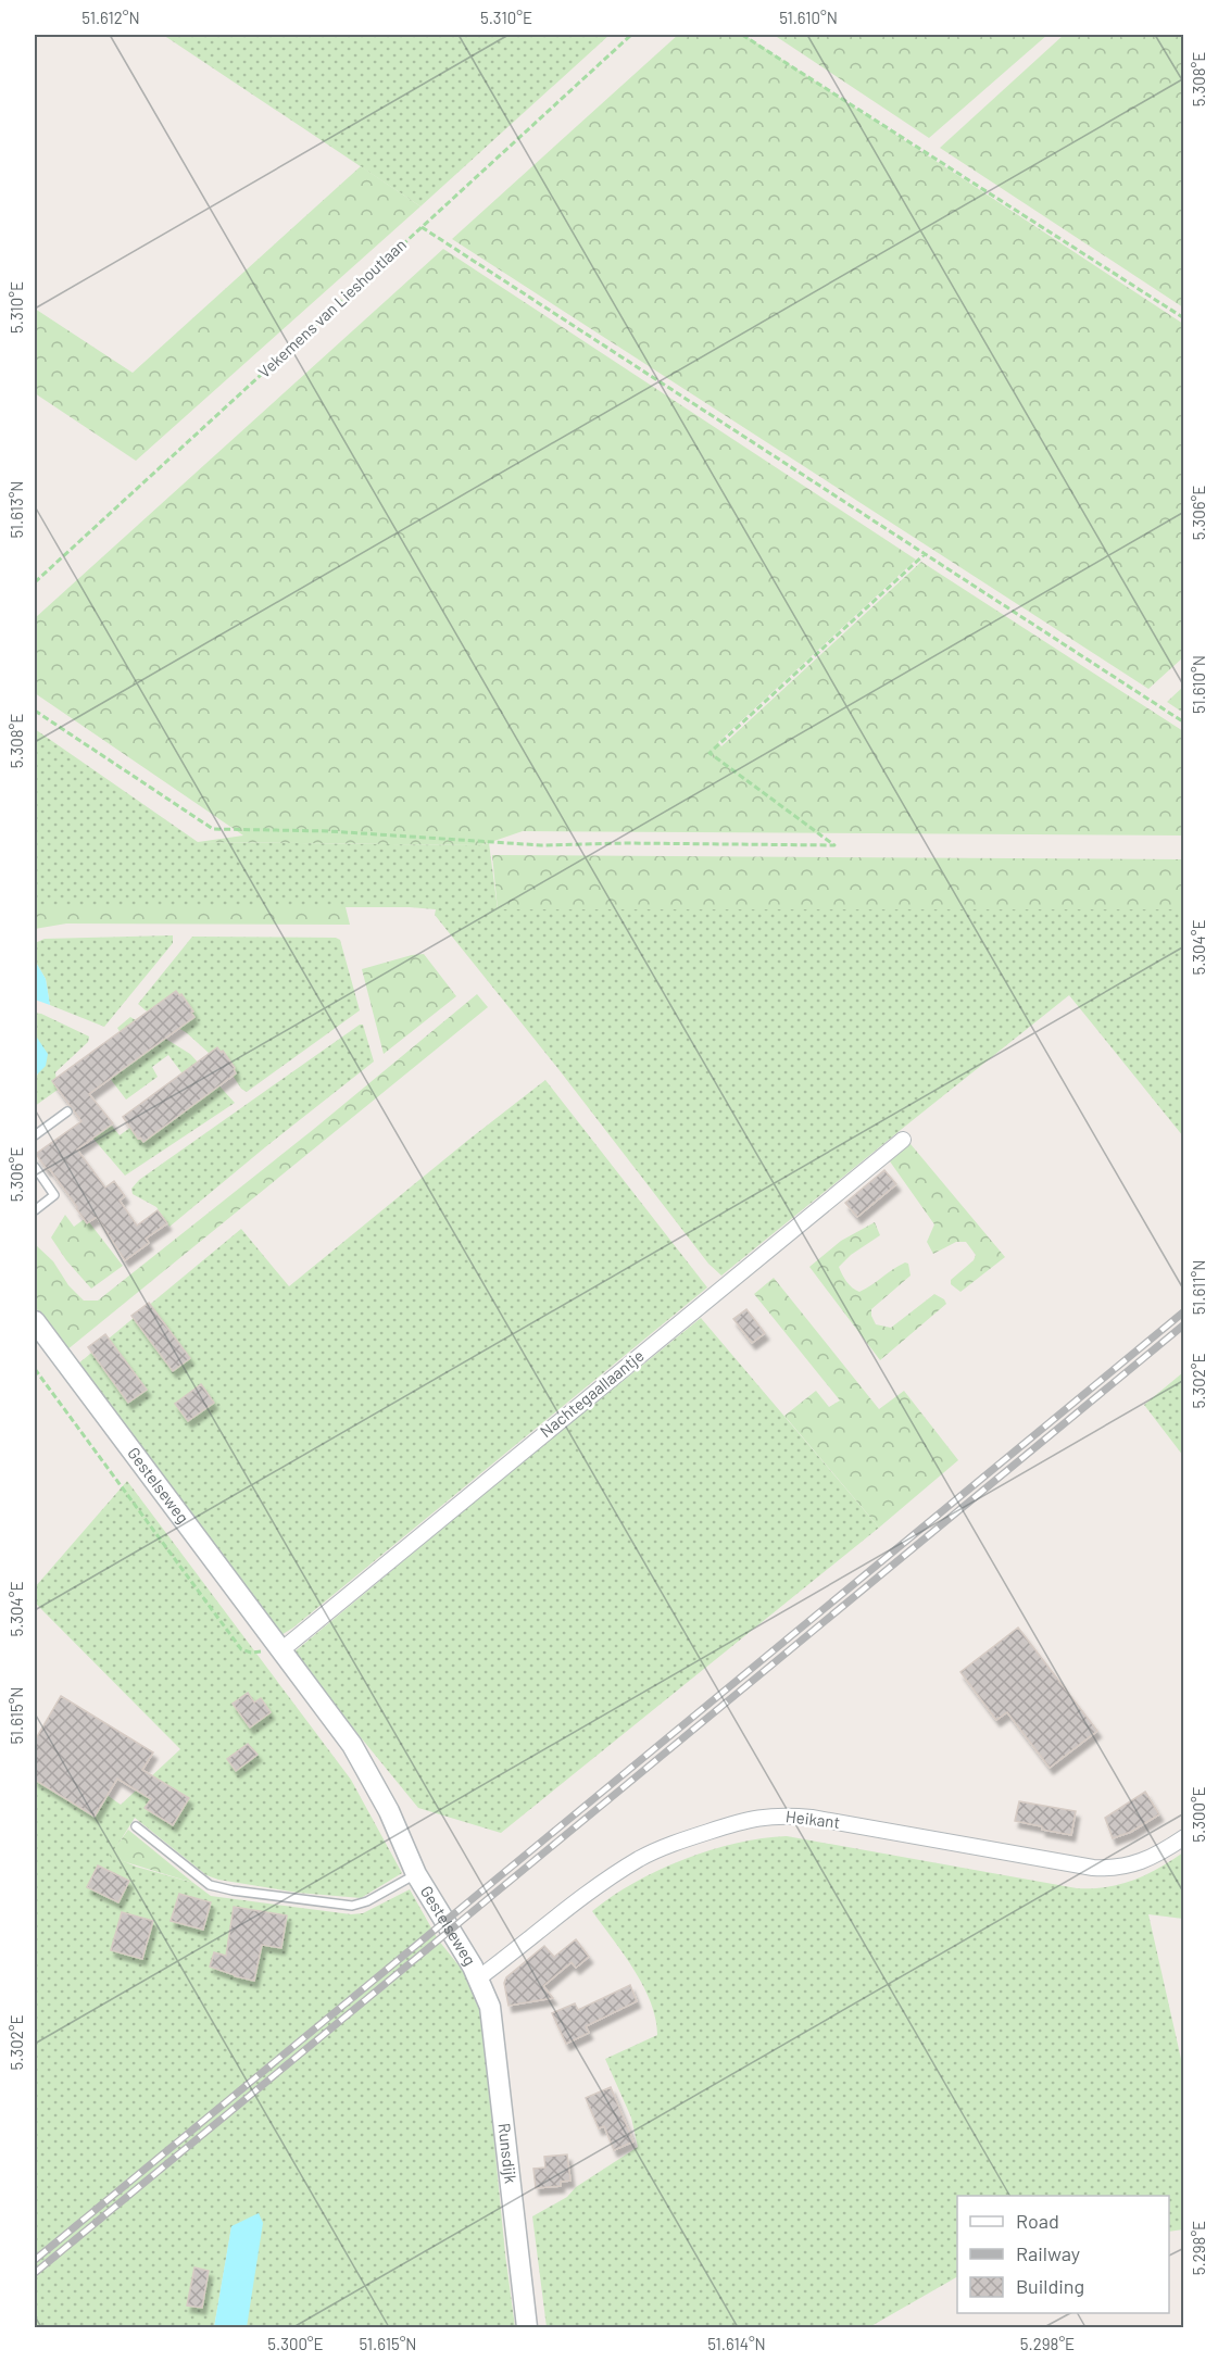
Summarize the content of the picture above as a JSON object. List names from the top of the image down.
{
  "streets": {
    "street": [
      "Nachtegaallaantje",
      "Gestelseweg",
      "Heikant",
      "Runsdijk"
    ],
    "path": ["Vekemens van Lieshoutlaan"]
  },
  "crossings": [
    ["Nachtegaallaantje", "Gestelseweg"],
    ["Gestelseweg", "Heikant"],
    ["Gestelseweg", "Runsdijk"],
    ["Heikant", "Runsdijk"]
  ],
  "legend": ["Road", "Railway", "Building"],
  "coordinates": [
    "51.612°N",
    "5.310°E",
    "51.610°N",
    "5.308°E",
    "51.613°N",
    "5.306°E",
    "5.304°E",
    "51.611°N",
    "5.302°E",
    "51.615°N",
    "5.300°E",
    "5.298°E",
    "51.614°N"
  ]
}
